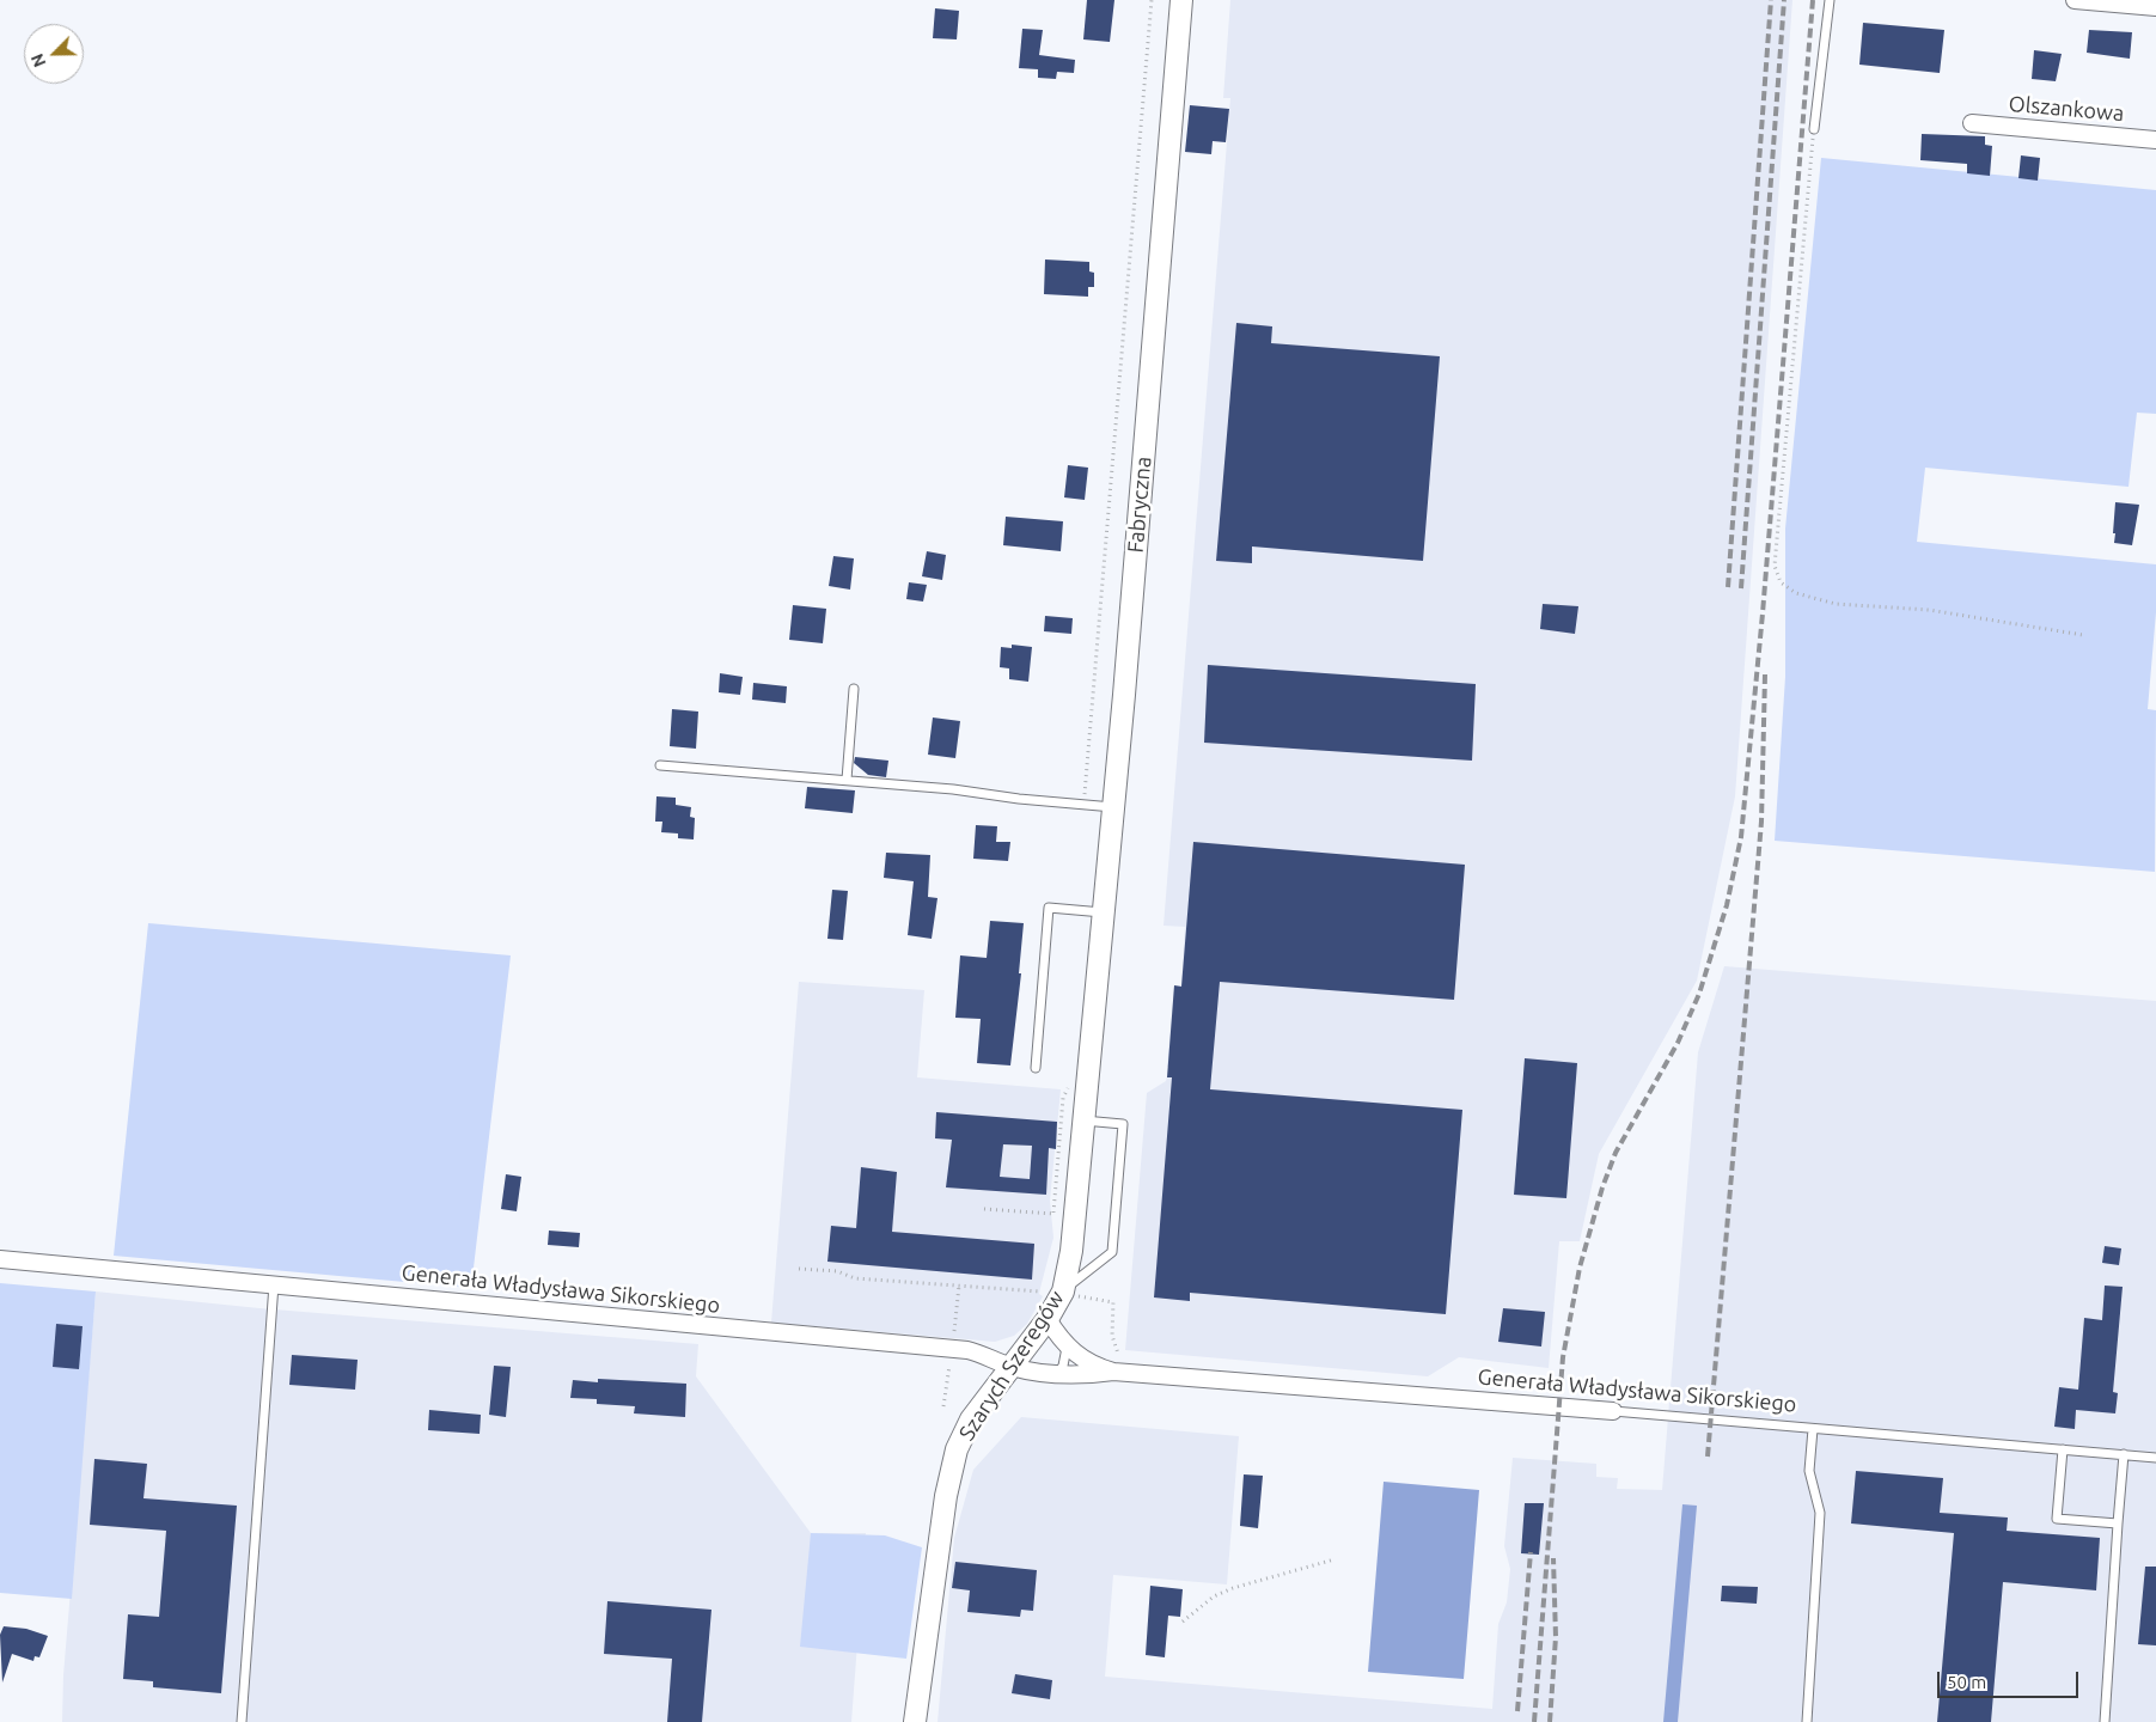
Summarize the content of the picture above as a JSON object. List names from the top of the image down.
{
  "streets": {
    "street": [
      "Olszankowa",
      "Fabryczna",
      "Generała Władysława Sikorskiego",
      "Szarych Szeregów"
    ]
  },
  "crossings": [
    ["Fabryczna", "Szarych Szeregów"],
    ["Generała Władysława Sikorskiego", "Szarych Szeregów"]
  ],
  "scale_bar": "50 m",
  "north": "bottom left"
}
